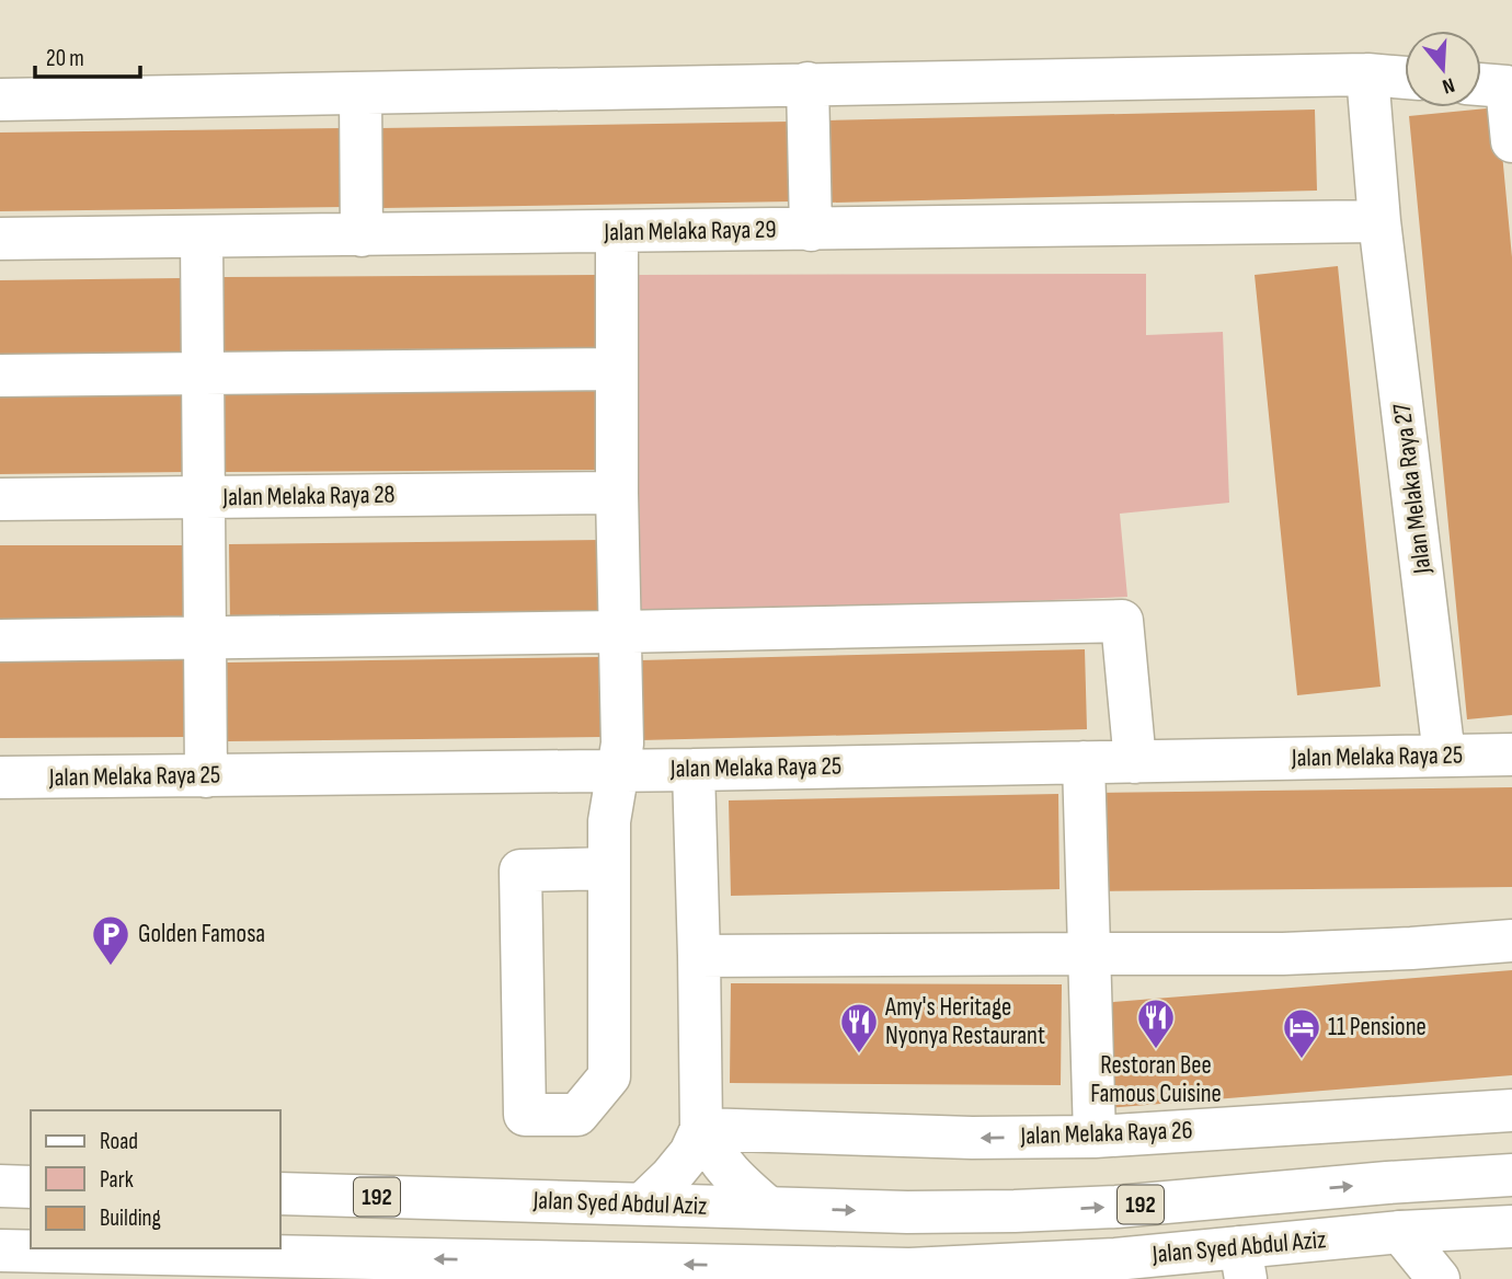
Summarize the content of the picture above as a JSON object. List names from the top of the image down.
{
  "streets": {
    "street": [
      "Jalan Melaka Raya 29",
      "Jalan Melaka Raya 27",
      "Jalan Melaka Raya 28",
      "Jalan Melaka Raya 25",
      "Jalan Melaka Raya 26",
      "192",
      "Jalan Syed Abdul Aziz"
    ]
  },
  "crossings": [
    ["Jalan Melaka Raya 29", "Jalan Melaka Raya 27"],
    ["Jalan Melaka Raya 27", "Jalan Melaka Raya 25"]
  ],
  "places": {
    "parking": ["Golden Famosa"],
    "restaurant": ["Restoran Bee Famous Cuisine", "Amy's Heritage Nyonya Restaurant"],
    "hotel": ["11 Pensione"]
  },
  "legend": ["Road", "Park", "Building"],
  "scale_bar": "20 m",
  "north": "bottom"
}
